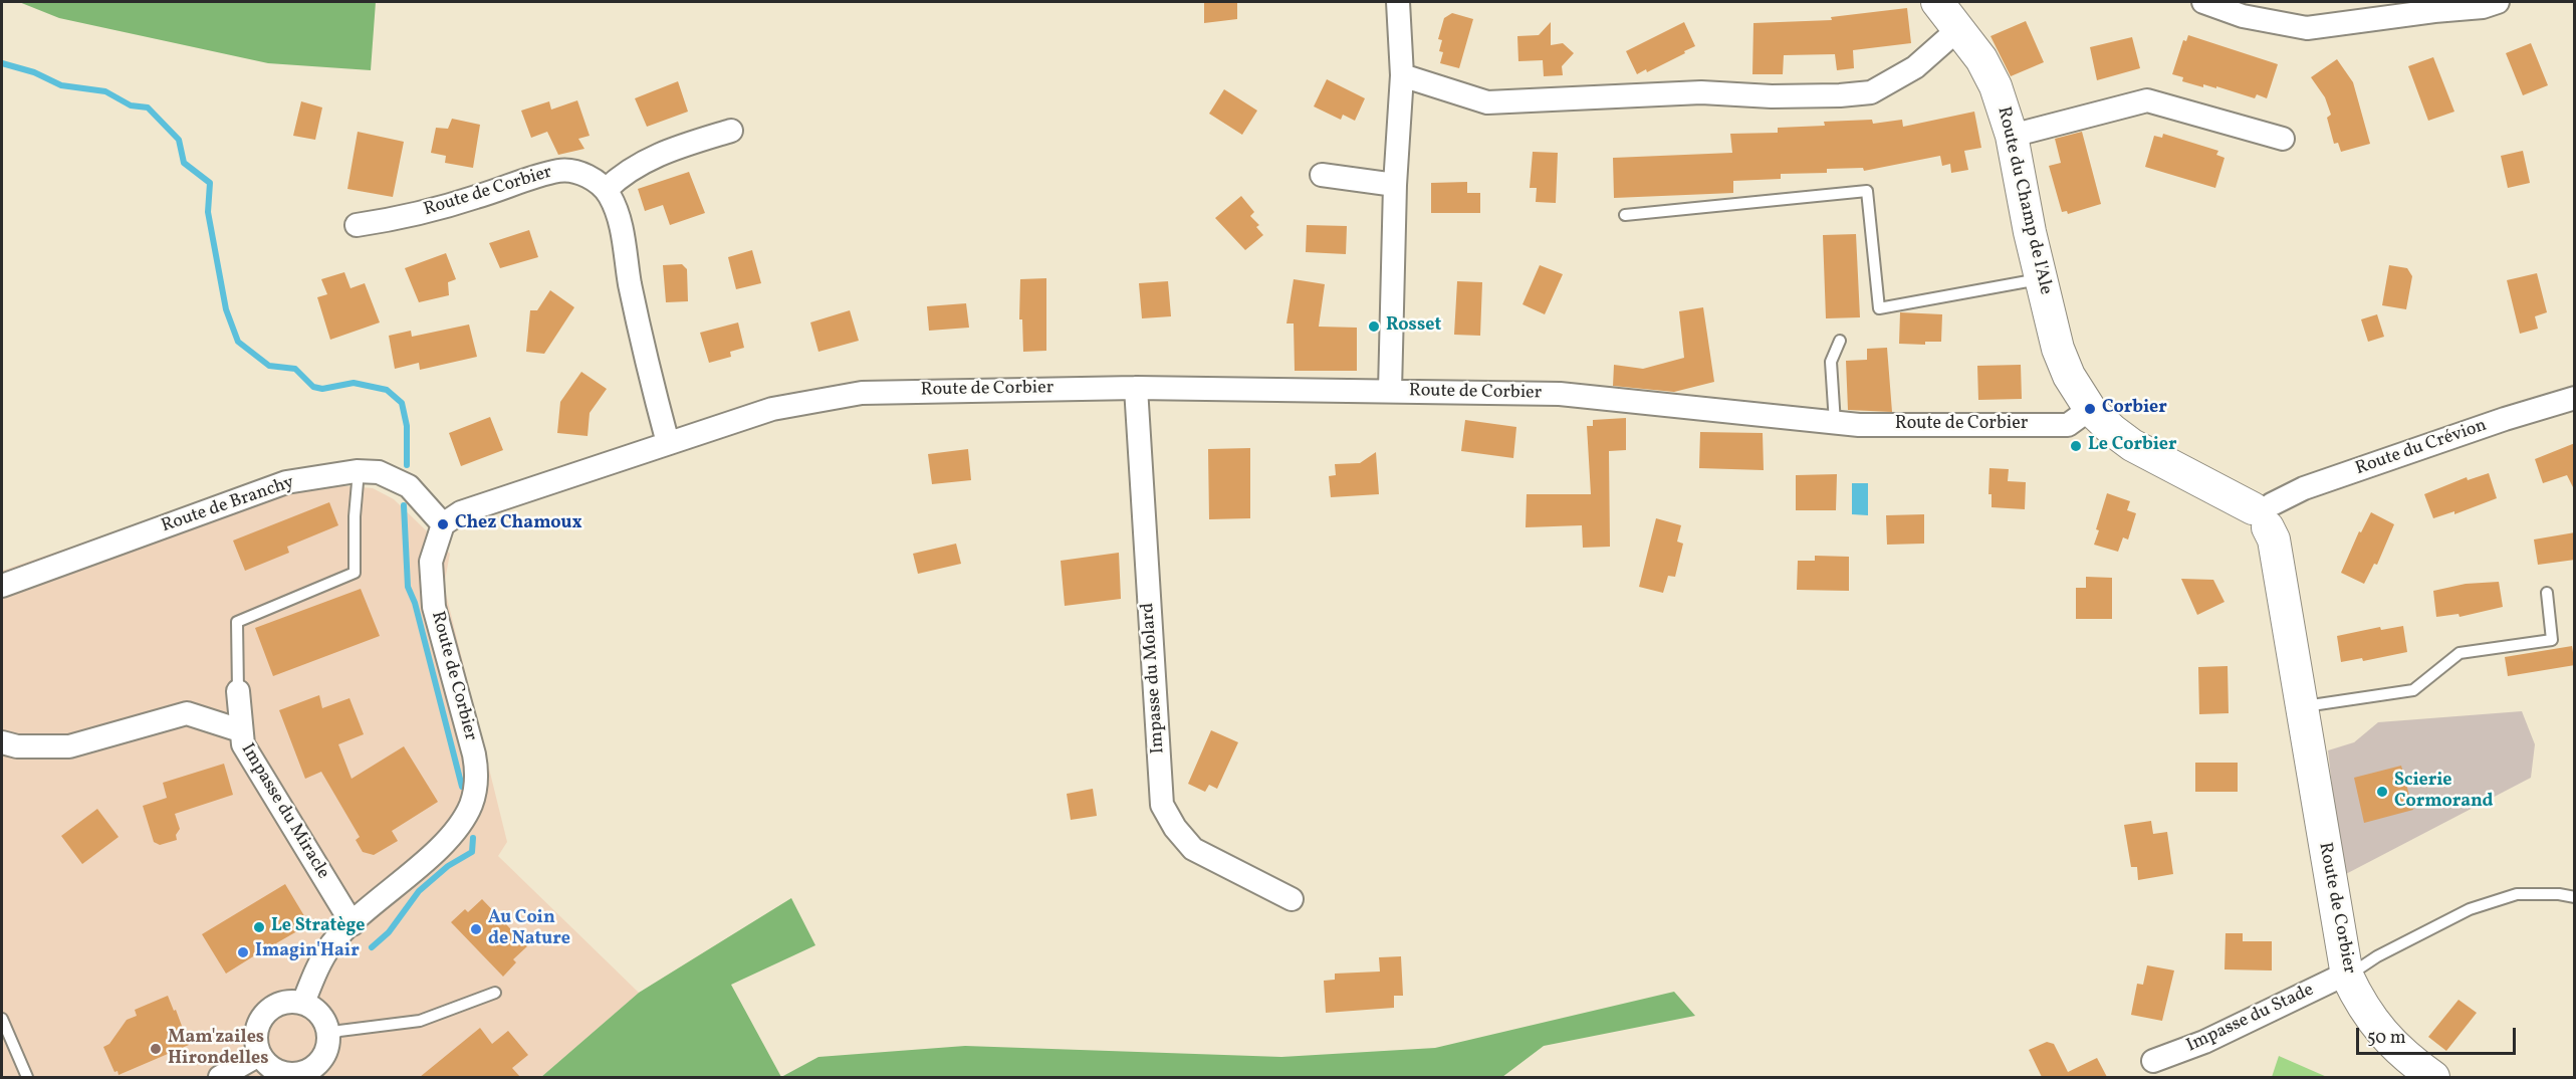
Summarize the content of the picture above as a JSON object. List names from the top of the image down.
{
  "streets": {
    "street": [
      "Route de Corbier",
      "Route du Champ de l'Ale",
      "Route du Crévion",
      "Route de Branchy",
      "Impasse du Molard",
      "Impasse du Miracle",
      "Impasse du Stade"
    ]
  },
  "crossings": [
    ["Route de Corbier", "Route du Champ de l'Ale"],
    ["Route de Corbier", "Route du Crévion"],
    ["Route de Corbier", "Route de Branchy"],
    ["Route de Corbier", "Impasse du Molard"],
    ["Route de Corbier", "Impasse du Miracle"],
    ["Route de Corbier", "Impasse du Stade"]
  ],
  "places": [
    "Rosset",
    "Corbier",
    "Le Corbier",
    "Chez Chamoux",
    "Scierie Cormorand",
    "Le Stratège",
    "Au Coin de Nature",
    "Imagin'Hair",
    "Mam'zailes Hirondelles"
  ],
  "scale_bar": "50 m"
}
